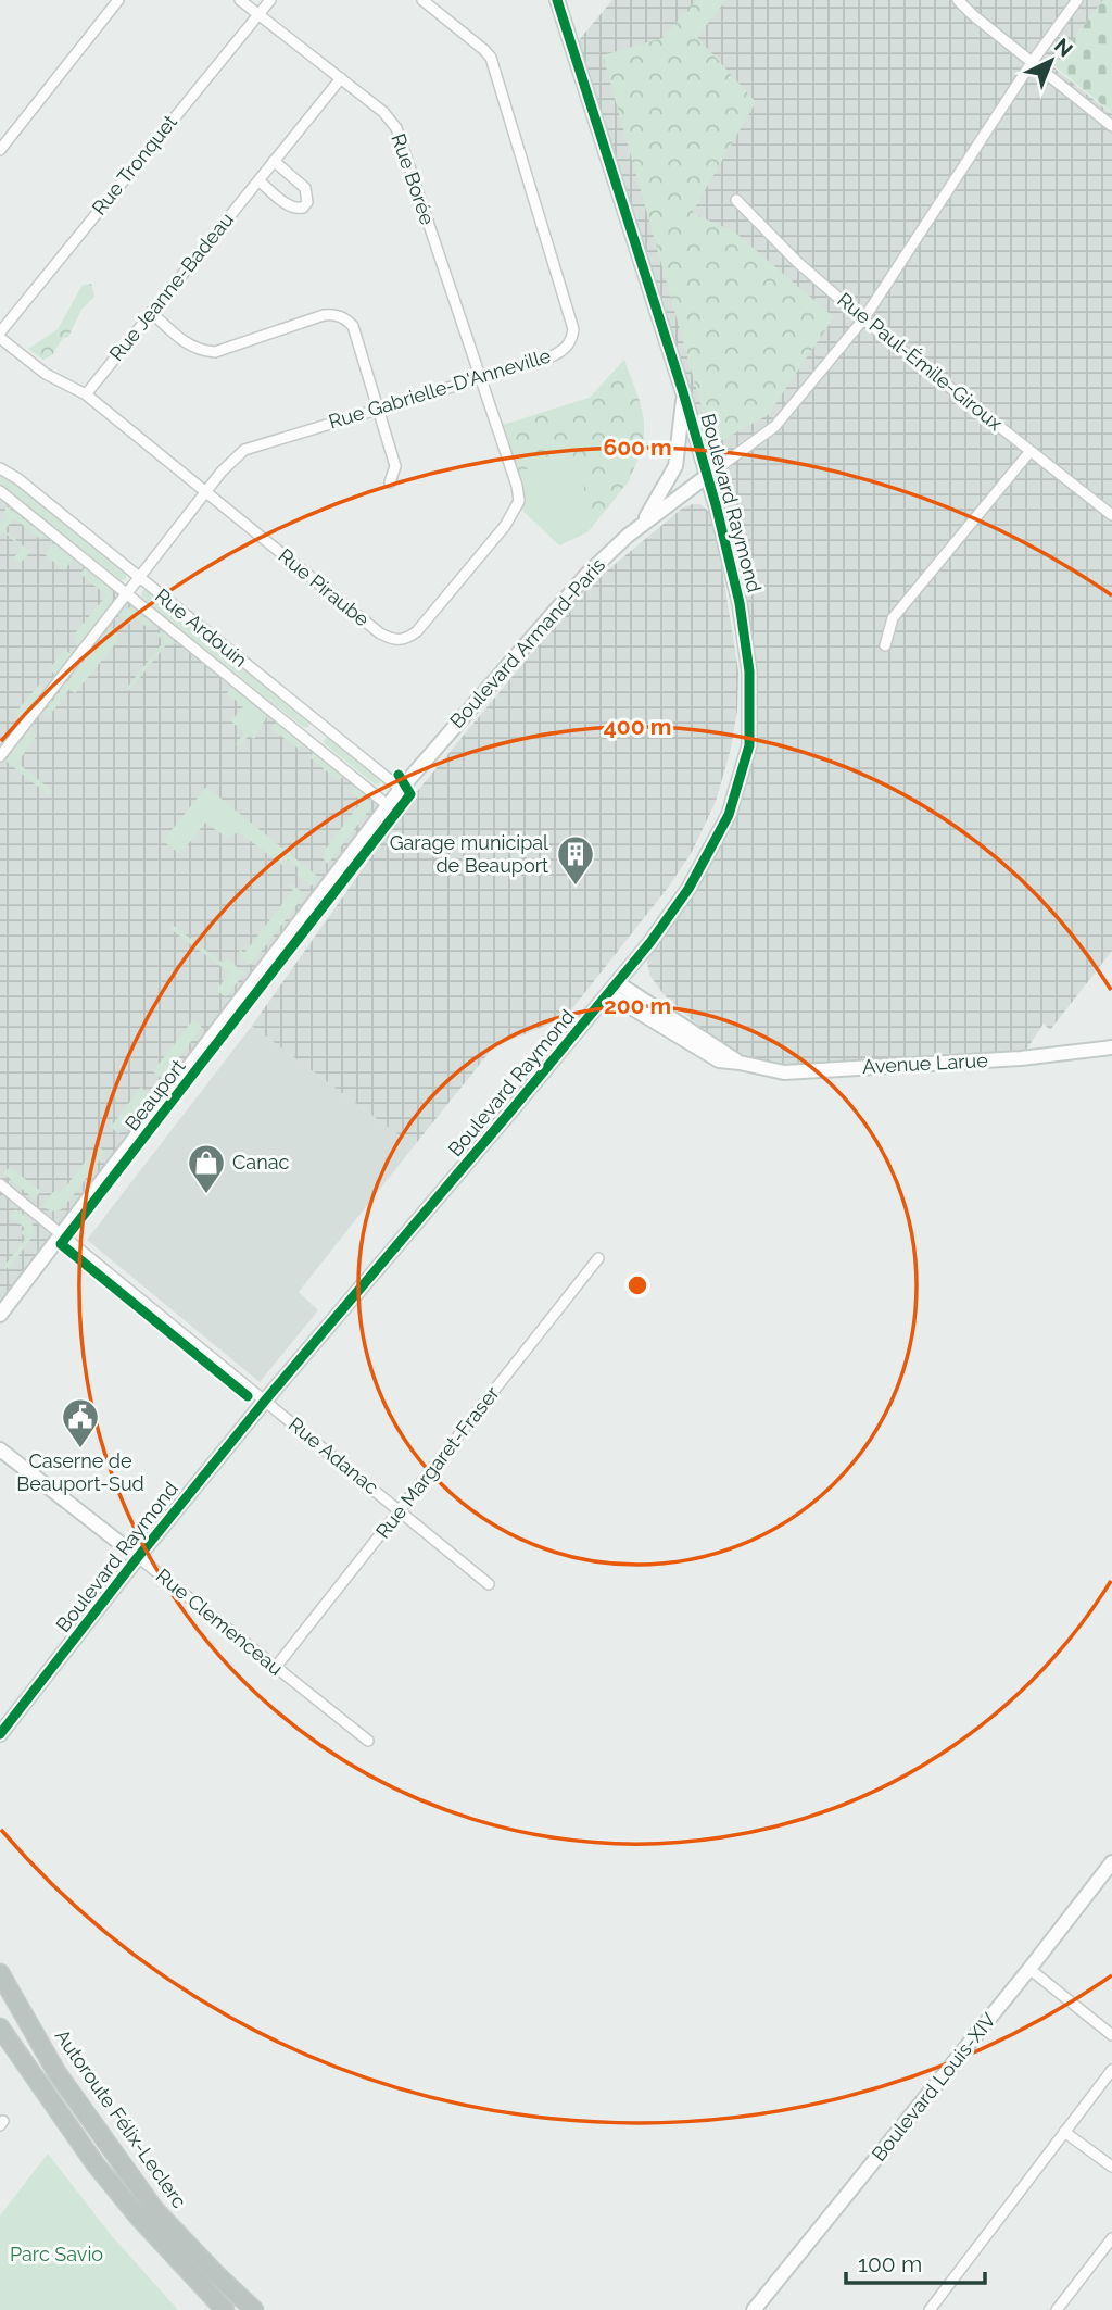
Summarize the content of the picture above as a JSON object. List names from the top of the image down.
{
  "streets": {
    "highway": ["Autoroute Félix-Leclerc"],
    "street": [
      "Rue Tronquet",
      "Rue Borée",
      "Rue Jeanne-Badeau",
      "Rue Paul-Émile-Giroux",
      "Rue Gabrielle-D'Anneville",
      "Boulevard Raymond",
      "Rue Piraube",
      "Rue Ardouin",
      "Boulevard Armand-Paris",
      "Avenue Larue",
      "Rue Adanac",
      "Rue Margaret-Fraser",
      "Rue Clemenceau",
      "Boulevard Louis-XIV"
    ],
    "cycle path": ["Beauport"]
  },
  "crossings": [
    ["Rue Tronquet", "Rue Borée"],
    ["Rue Borée", "Rue Jeanne-Badeau"],
    ["Rue Borée", "Rue Gabrielle-D'Anneville"],
    ["Rue Borée", "Rue Piraube"],
    ["Rue Jeanne-Badeau", "Rue Piraube"],
    ["Rue Paul-Émile-Giroux", "Boulevard Armand-Paris"],
    ["Rue Gabrielle-D'Anneville", "Rue Piraube"],
    ["Rue Gabrielle-D'Anneville", "Rue Ardouin"],
    ["Boulevard Raymond", "Boulevard Armand-Paris"],
    ["Boulevard Raymond", "Avenue Larue"],
    ["Boulevard Raymond", "Rue Adanac"],
    ["Boulevard Raymond", "Rue Clemenceau"],
    ["Rue Ardouin", "Boulevard Armand-Paris"],
    ["Boulevard Armand-Paris", "Rue Adanac"],
    ["Rue Adanac", "Rue Margaret-Fraser"],
    ["Rue Margaret-Fraser", "Rue Clemenceau"]
  ],
  "parks": ["Parc Savio"],
  "places": {
    "building": ["Garage municipal de Beauport"],
    "shop": ["Canac"],
    "public building": ["Caserne de Beauport-Sud"]
  },
  "scale_bar": "100 m",
  "north": "top right",
  "rings": ["600 m", "400 m", "200 m"]
}
